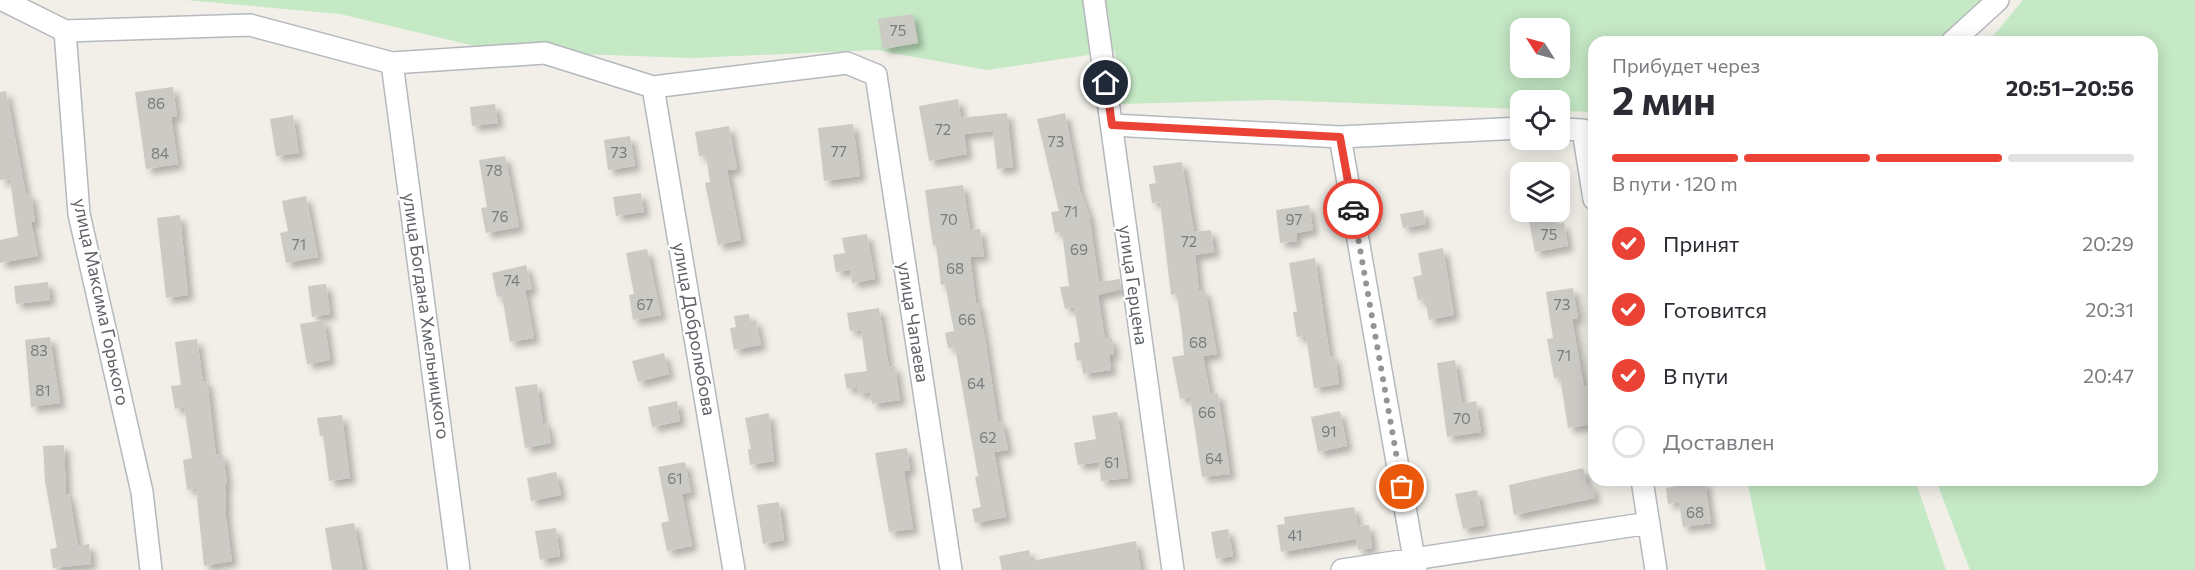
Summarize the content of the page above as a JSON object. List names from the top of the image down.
{
  "streets": {
    "street": [
      "улица Герцена",
      "улица Максима Горького",
      "улица Богдана Хмельницкого",
      "улица Чапаева",
      "улица Добролюбова"
    ]
  },
  "crossings": [
    ["улица Чапаева", "улица Добролюбова"]
  ],
  "house_numbers": [
    "75",
    "86",
    "72",
    "73",
    "77",
    "73",
    "84",
    "78",
    "71",
    "76",
    "70",
    "97",
    "75",
    "72",
    "71",
    "69",
    "68",
    "74",
    "67",
    "73",
    "66",
    "68",
    "83",
    "71",
    "64",
    "81",
    "66",
    "70",
    "91",
    "62",
    "64",
    "61",
    "61",
    "68",
    "41"
  ],
  "north": "top left",
  "page": {
    "heading": ["2 мин", "Прибудет через", "20:51–20:56"],
    "bar": "В пути · 120 m",
    "list": [
      ["Принят", "20:29"],
      ["Готовится", "20:31"],
      ["В пути", "20:47"],
      "Доставлен"
    ]
  }
}
